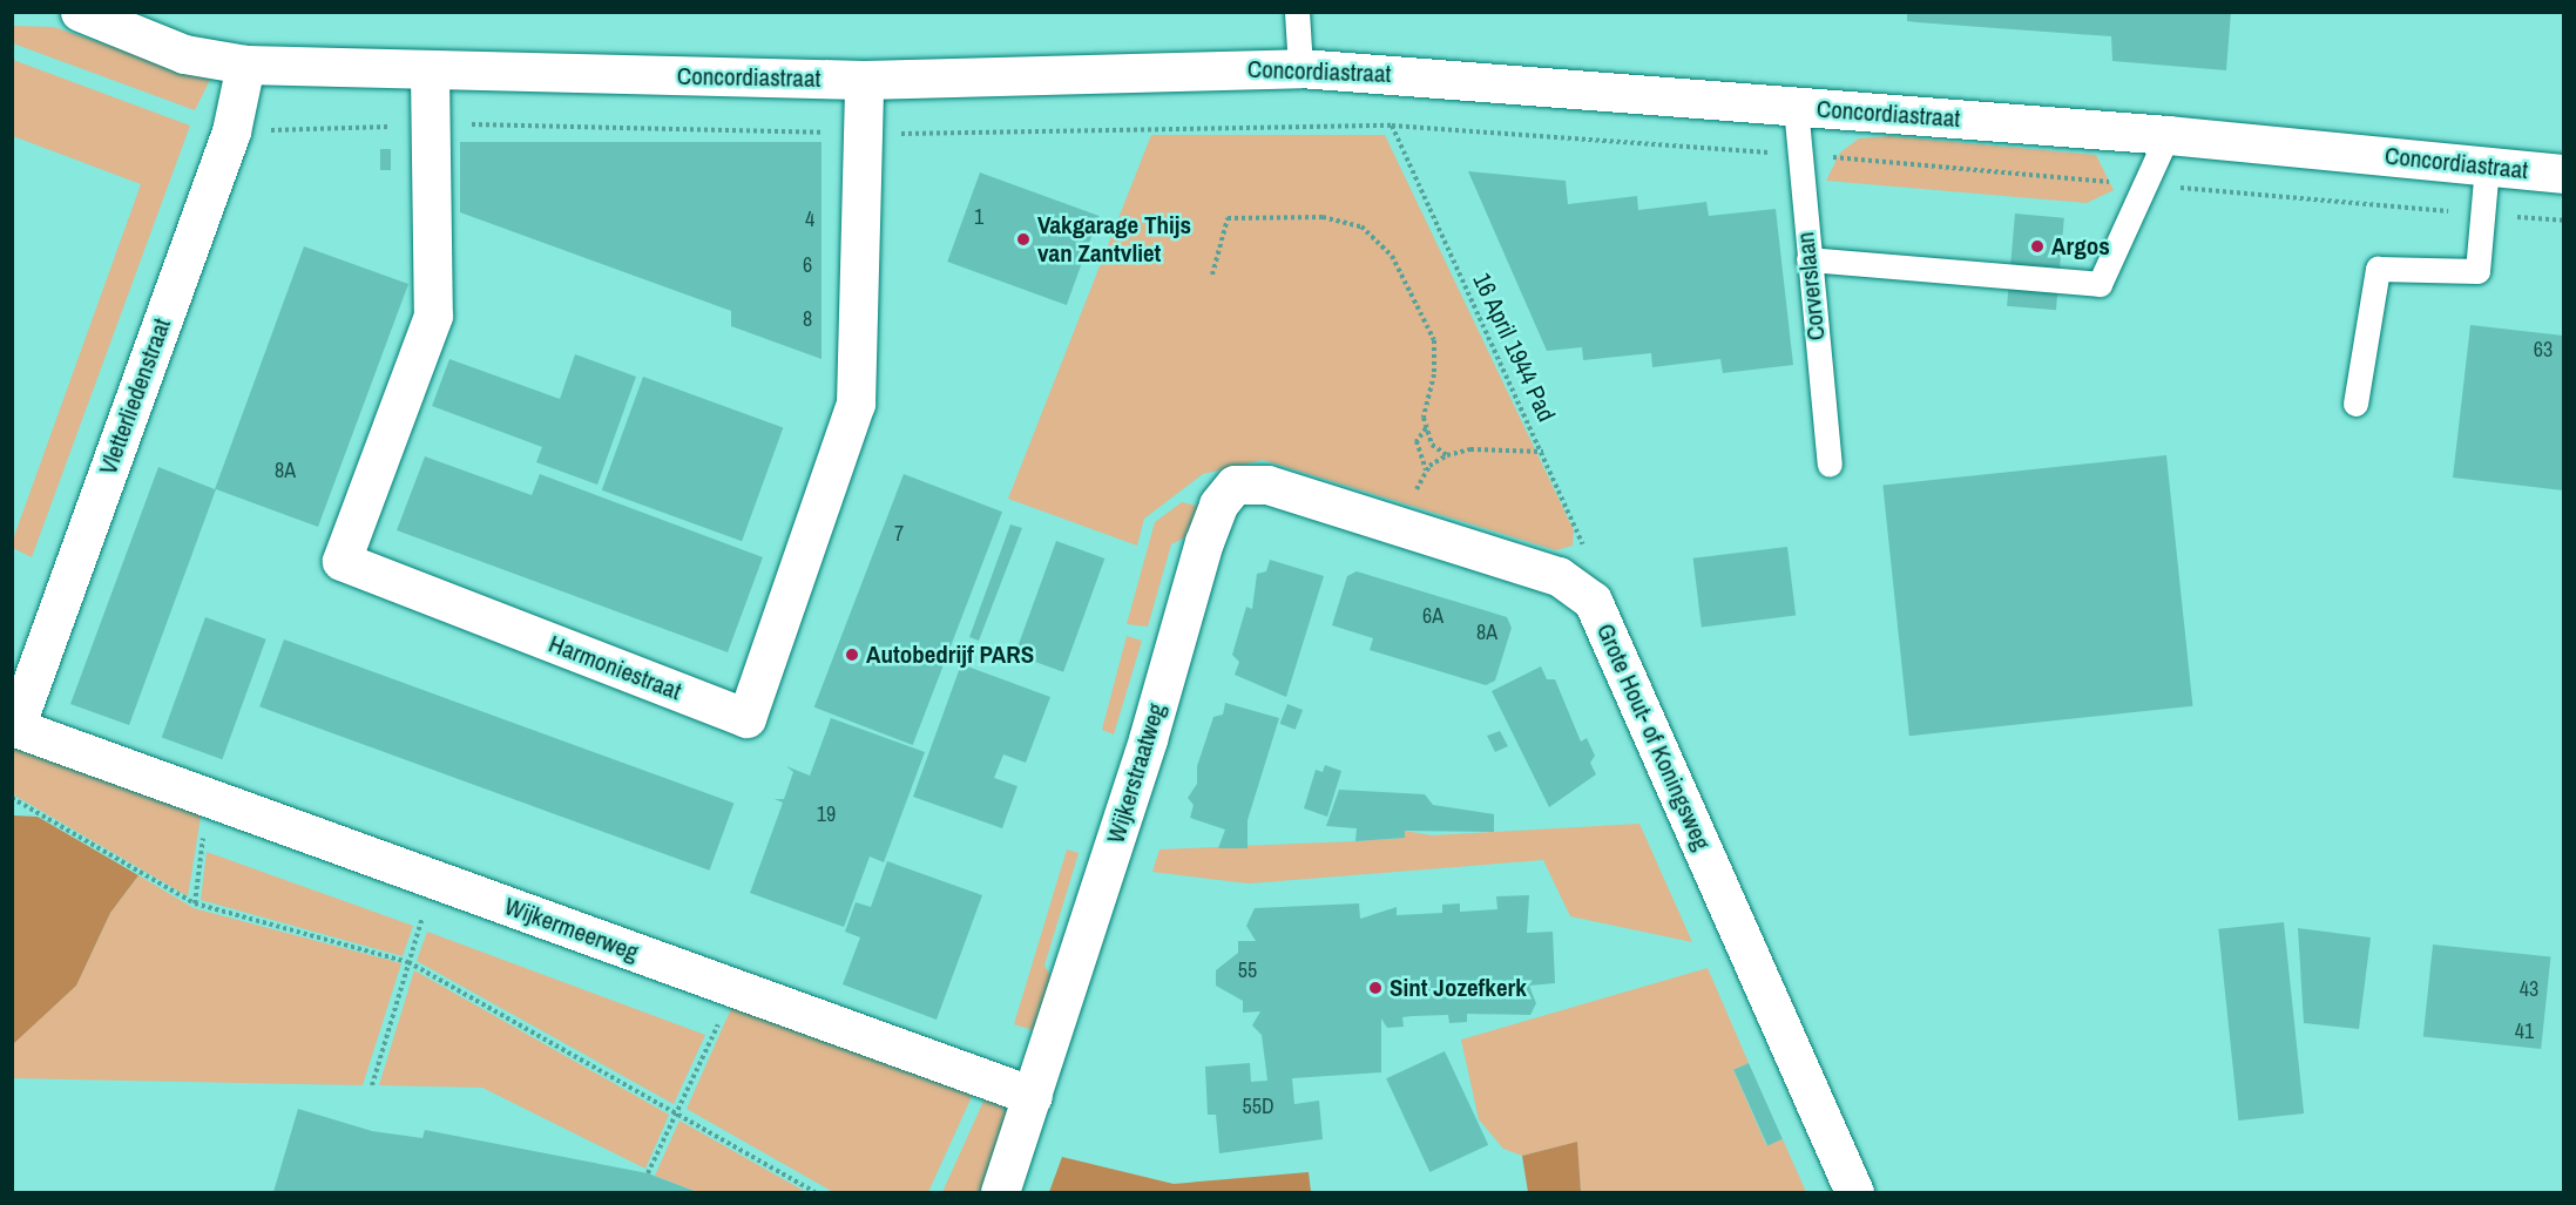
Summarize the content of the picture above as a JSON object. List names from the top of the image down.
{
  "streets": {
    "street": [
      "Concordiastraat",
      "Vletterliedenstraat",
      "Harmoniestraat",
      "Grote Hout- of Koningsweg",
      "Wijkerstraatweg",
      "Wijkermeerweg"
    ],
    "lane": ["Corverslaan"],
    "path": ["16 April 1944 Pad"]
  },
  "crossings": [
    ["Concordiastraat", "Corverslaan"],
    ["Concordiastraat", "Vletterliedenstraat"],
    ["Concordiastraat", "Harmoniestraat"],
    ["16 April 1944 Pad", "Grote Hout- of Koningsweg"],
    ["16 April 1944 Pad", "Wijkerstraatweg"],
    ["Vletterliedenstraat", "Wijkermeerweg"],
    ["Grote Hout- of Koningsweg", "Wijkerstraatweg"],
    ["Wijkerstraatweg", "Wijkermeerweg"]
  ],
  "places": [
    "Vakgarage Thijs van Zantvliet",
    "Argos",
    "Autobedrijf PARS",
    "Sint Jozefkerk"
  ],
  "house_numbers": [
    "1",
    "4",
    "6",
    "8",
    "63",
    "8A",
    "7",
    "6A",
    "8A",
    "19",
    "55",
    "43",
    "41",
    "55D"
  ]
}
